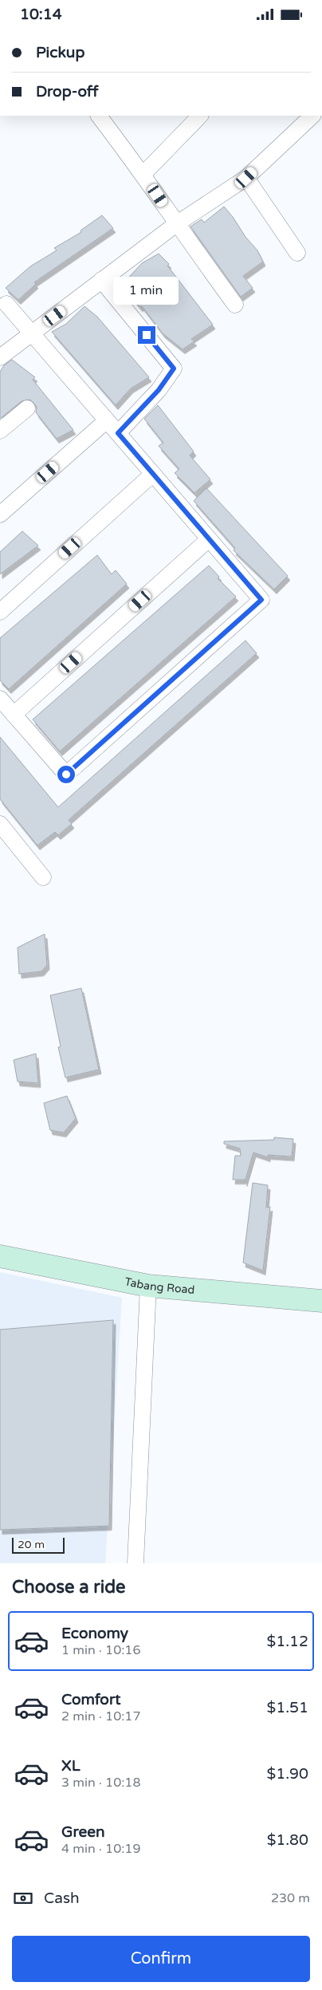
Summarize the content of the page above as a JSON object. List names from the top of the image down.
{
  "streets": {
    "main road": ["Tabang Road"]
  },
  "scale_bar": "20 m",
  "page": {
    "status": "10:14",
    "banner": ["Pickup", "Drop-off"],
    "bubble": "1 min",
    "scale": "20 m",
    "heading": "Choose a ride",
    "list": [
      {
        "name": "Economy",
        "note": "1 min · 10:16",
        "value": "$1.12"
      },
      {
        "name": "Comfort",
        "note": "2 min · 10:17",
        "value": "$1.51"
      },
      {
        "name": "XL",
        "note": "3 min · 10:18",
        "value": "$1.90"
      },
      {
        "name": "Green",
        "note": "4 min · 10:19",
        "value": "$1.80"
      }
    ],
    "pay": ["Cash", "230 m"],
    "buttons": "Confirm"
  }
}
